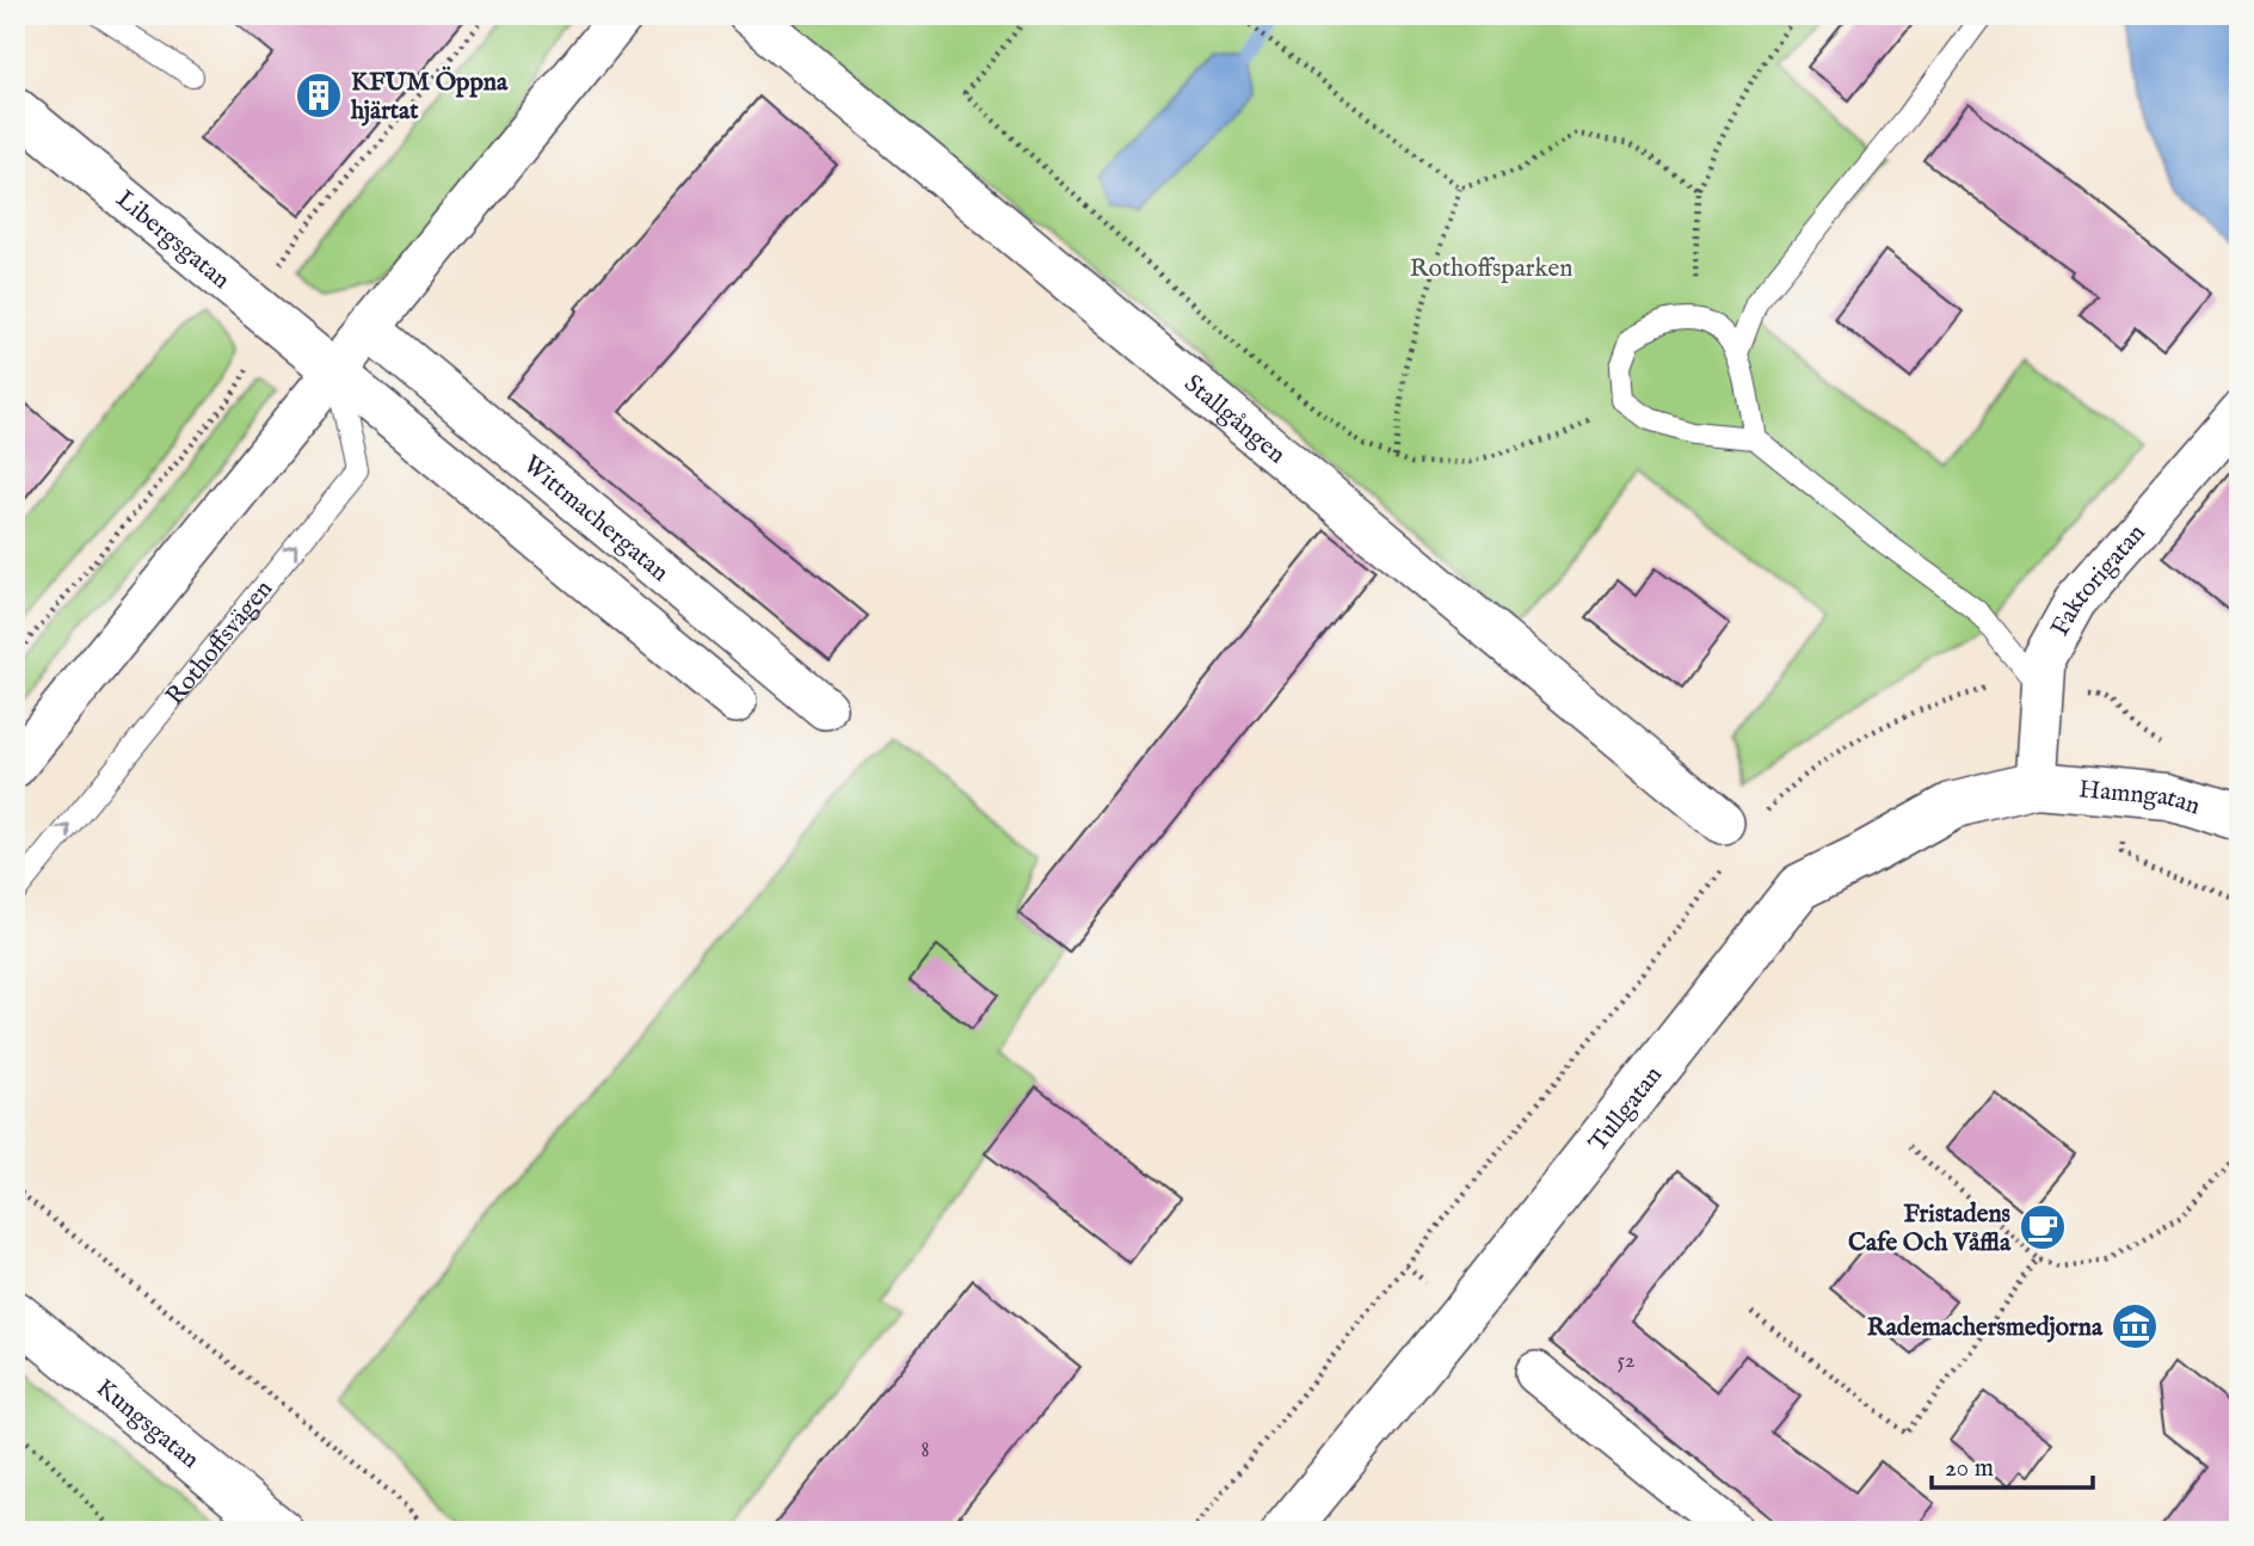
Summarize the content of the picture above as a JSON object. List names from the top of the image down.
{
  "streets": {
    "street": [
      "Libergsgatan",
      "Stallgången",
      "Wittmachergatan",
      "Faktorigatan",
      "Hamngatan",
      "Tullgatan",
      "Kungsgatan"
    ],
    "lane": ["Rothoffsvägen"]
  },
  "crossings": [
    ["Libergsgatan", "Rothoffsvägen"],
    ["Faktorigatan", "Hamngatan"],
    ["Faktorigatan", "Tullgatan"],
    ["Hamngatan", "Tullgatan"]
  ],
  "one_way": ["Rothoffsvägen"],
  "parks": ["Rothoffsparken"],
  "places": {
    "building": ["KFUM Öppna hjärtat"],
    "cafe": ["Fristadens Cafe Och Våffla"],
    "museum": ["Rademachersmedjorna"]
  },
  "house_numbers": ["52", "8"],
  "scale_bar": "20 m"
}
